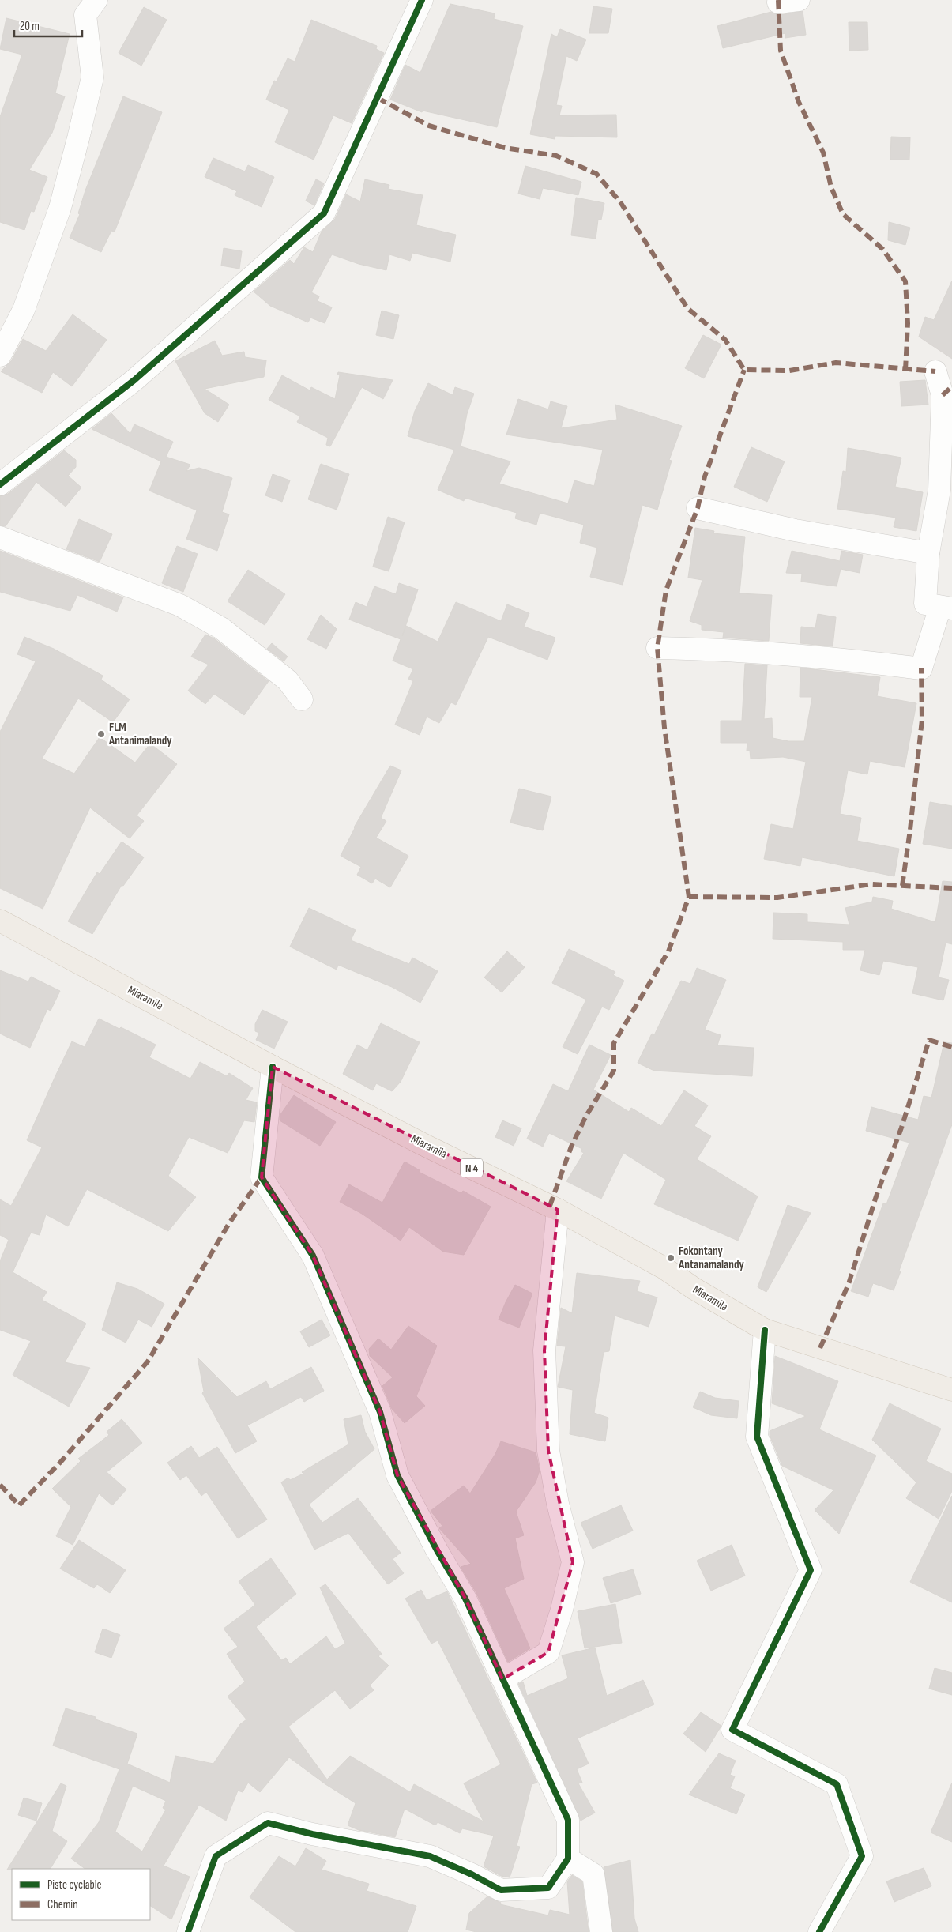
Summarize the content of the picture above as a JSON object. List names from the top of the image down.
{
  "streets": {
    "main road": ["Miaramila", "N 4"]
  },
  "places": ["FLM Antanimalandy", "Fokontany Antanamalandy"],
  "legend": ["Piste cyclable", "Chemin"],
  "scale_bar": "20 m"
}
